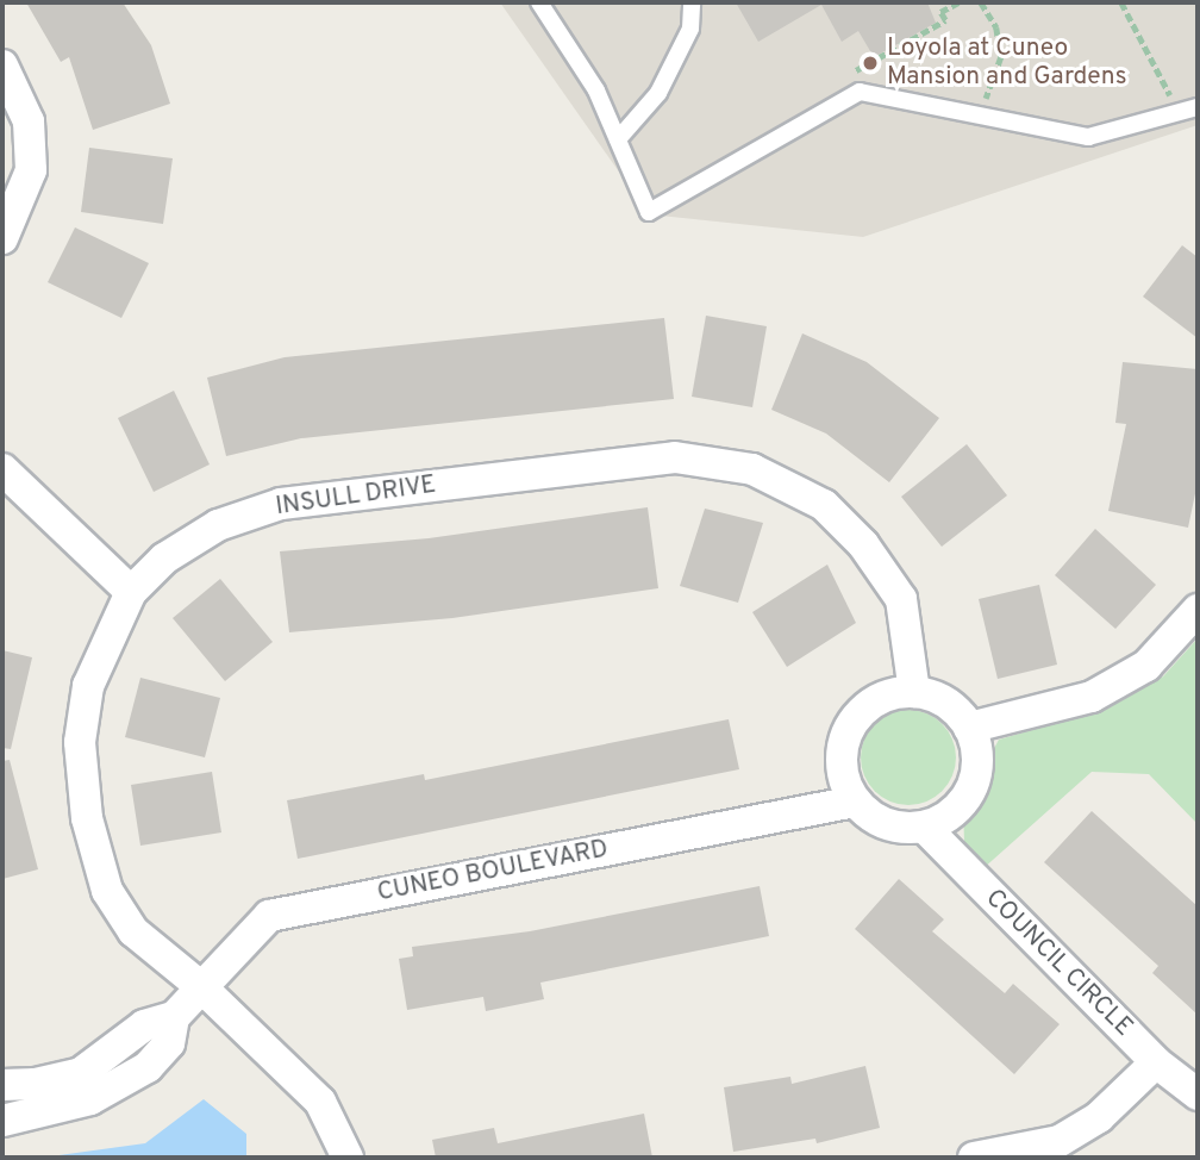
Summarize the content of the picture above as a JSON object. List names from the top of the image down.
{
  "streets": {
    "street": ["INSULL DRIVE", "CUNEO BOULEVARD", "COUNCIL CIRCLE"]
  },
  "crossings": [
    ["INSULL DRIVE", "CUNEO BOULEVARD"],
    ["INSULL DRIVE", "COUNCIL CIRCLE"],
    ["CUNEO BOULEVARD", "COUNCIL CIRCLE"]
  ],
  "places": ["Loyola at Cuneo Mansion and Gardens"]
}
